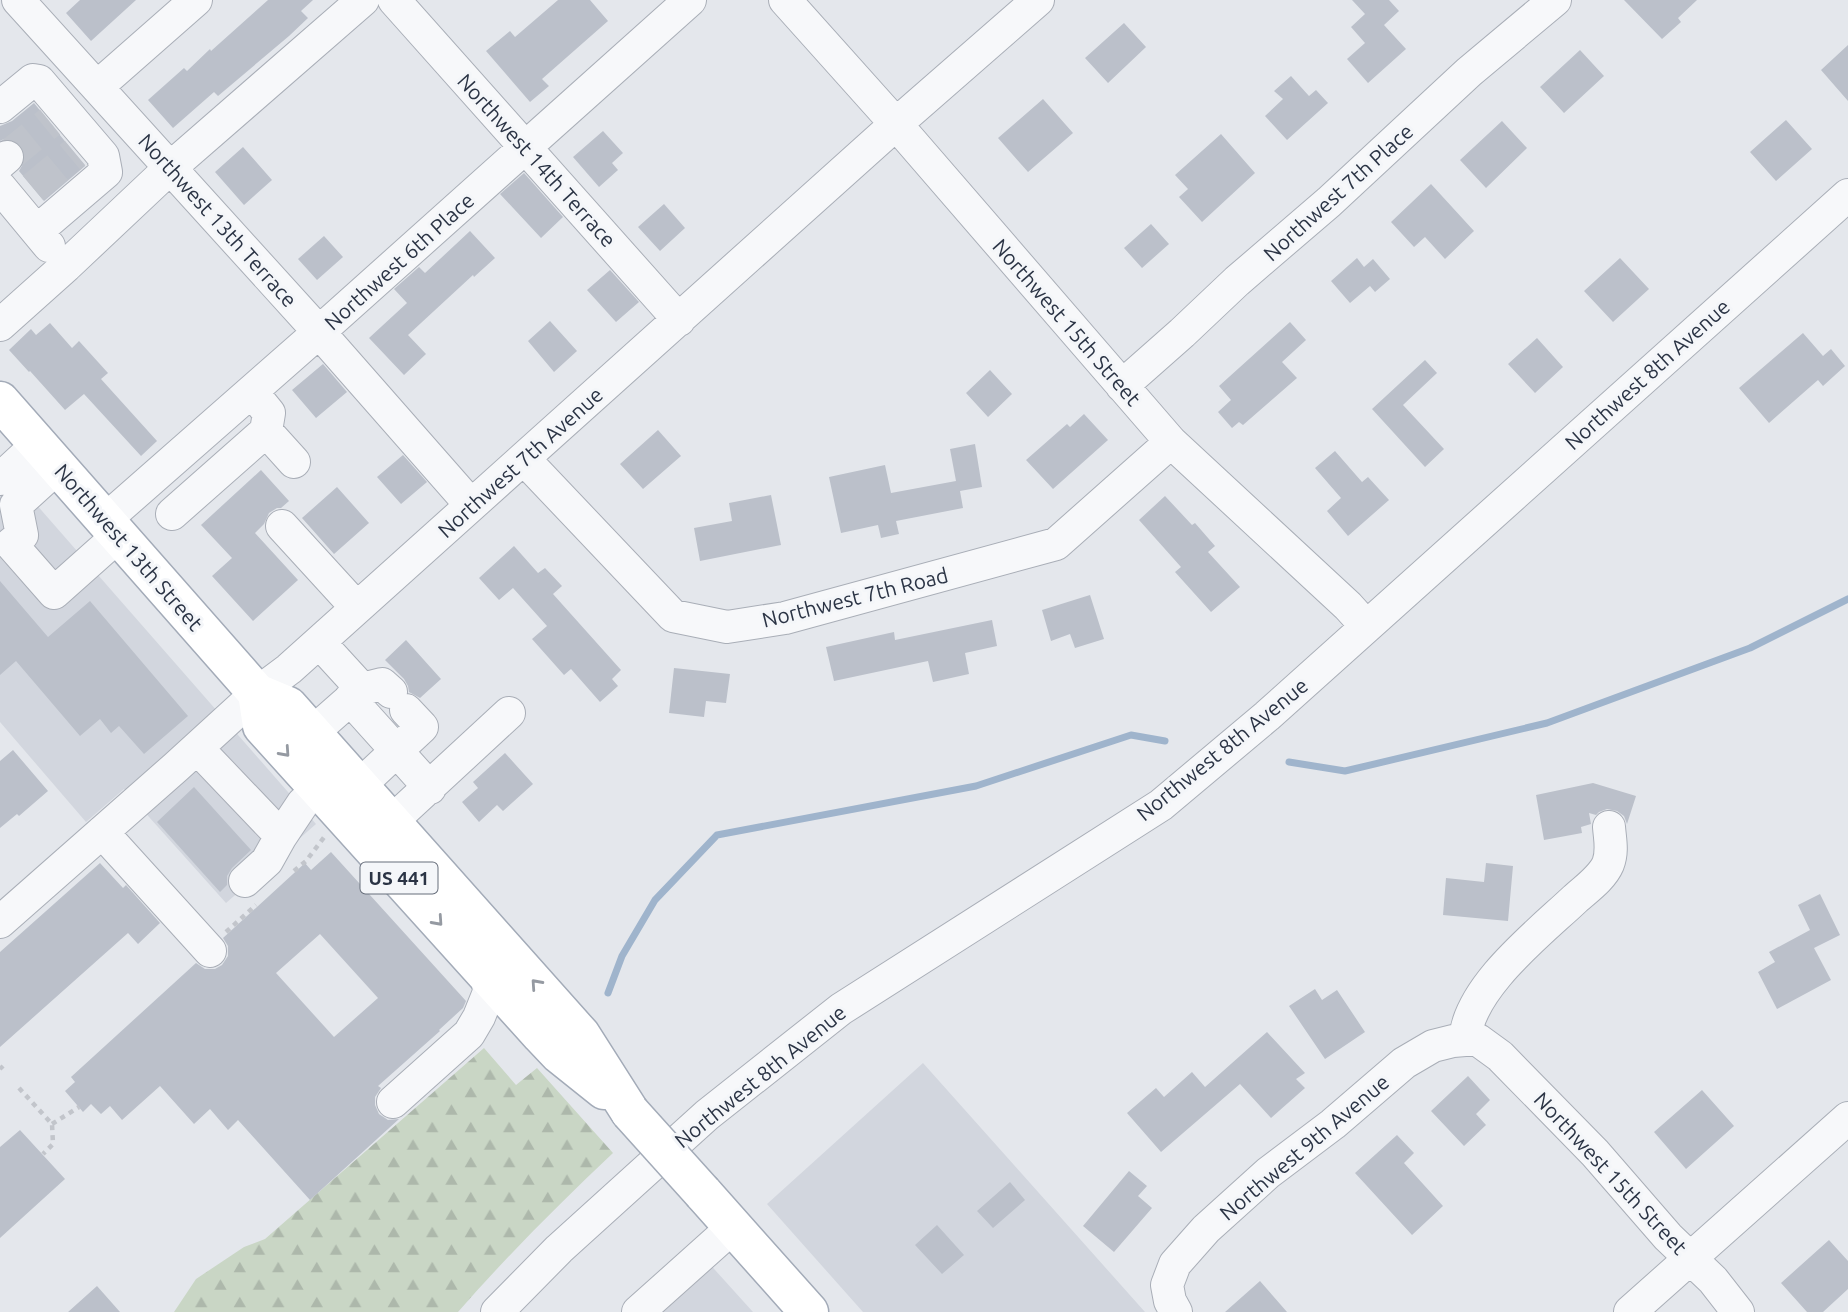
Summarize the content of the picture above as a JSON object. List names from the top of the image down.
{
  "streets": {
    "main road": ["Northwest 13th Street", "US 441"],
    "street": [
      "Northwest 14th Terrace",
      "Northwest 7th Place",
      "Northwest 13th Terrace",
      "Northwest 6th Place",
      "Northwest 15th Street",
      "Northwest 8th Avenue",
      "Northwest 7th Avenue",
      "Northwest 7th Road",
      "Northwest 9th Avenue"
    ]
  },
  "crossings": [
    ["Northwest 14th Terrace", "Northwest 6th Place"],
    ["Northwest 14th Terrace", "Northwest 7th Avenue"],
    ["Northwest 7th Place", "Northwest 15th Street"],
    ["Northwest 13th Terrace", "Northwest 6th Place"],
    ["Northwest 13th Terrace", "Northwest 7th Avenue"],
    ["Northwest 6th Place", "Northwest 13th Street"],
    ["Northwest 15th Street", "Northwest 8th Avenue"],
    ["Northwest 15th Street", "Northwest 7th Avenue"],
    ["Northwest 15th Street", "Northwest 7th Road"],
    ["Northwest 15th Street", "Northwest 9th Avenue"],
    ["Northwest 7th Avenue", "Northwest 13th Street"],
    ["Northwest 7th Avenue", "Northwest 7th Road"]
  ]
}
